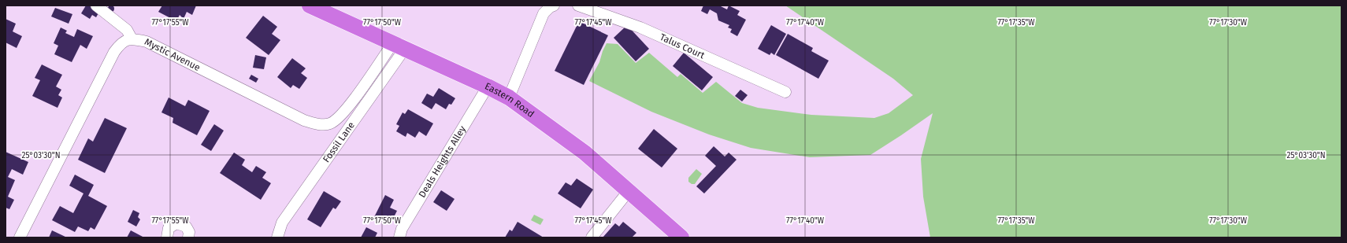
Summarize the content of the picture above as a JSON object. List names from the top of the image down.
{
  "streets": {
    "highway": ["Eastern Road"],
    "street": [
      "Talus Court",
      "Mystic Avenue",
      "Fossil Lane",
      "Deals Heights Alley"
    ]
  },
  "crossings": [
    ["Mystic Avenue", "Eastern Road"],
    ["Mystic Avenue", "Fossil Lane"],
    ["Eastern Road", "Fossil Lane"],
    ["Eastern Road", "Deals Heights Alley"]
  ],
  "coordinates": [
    "77°17'55\"W",
    "77°17'50\"W",
    "77°17'45\"W",
    "77°17'40\"W",
    "77°17'35\"W",
    "77°17'30\"W",
    "25°03'30\"N"
  ]
}
